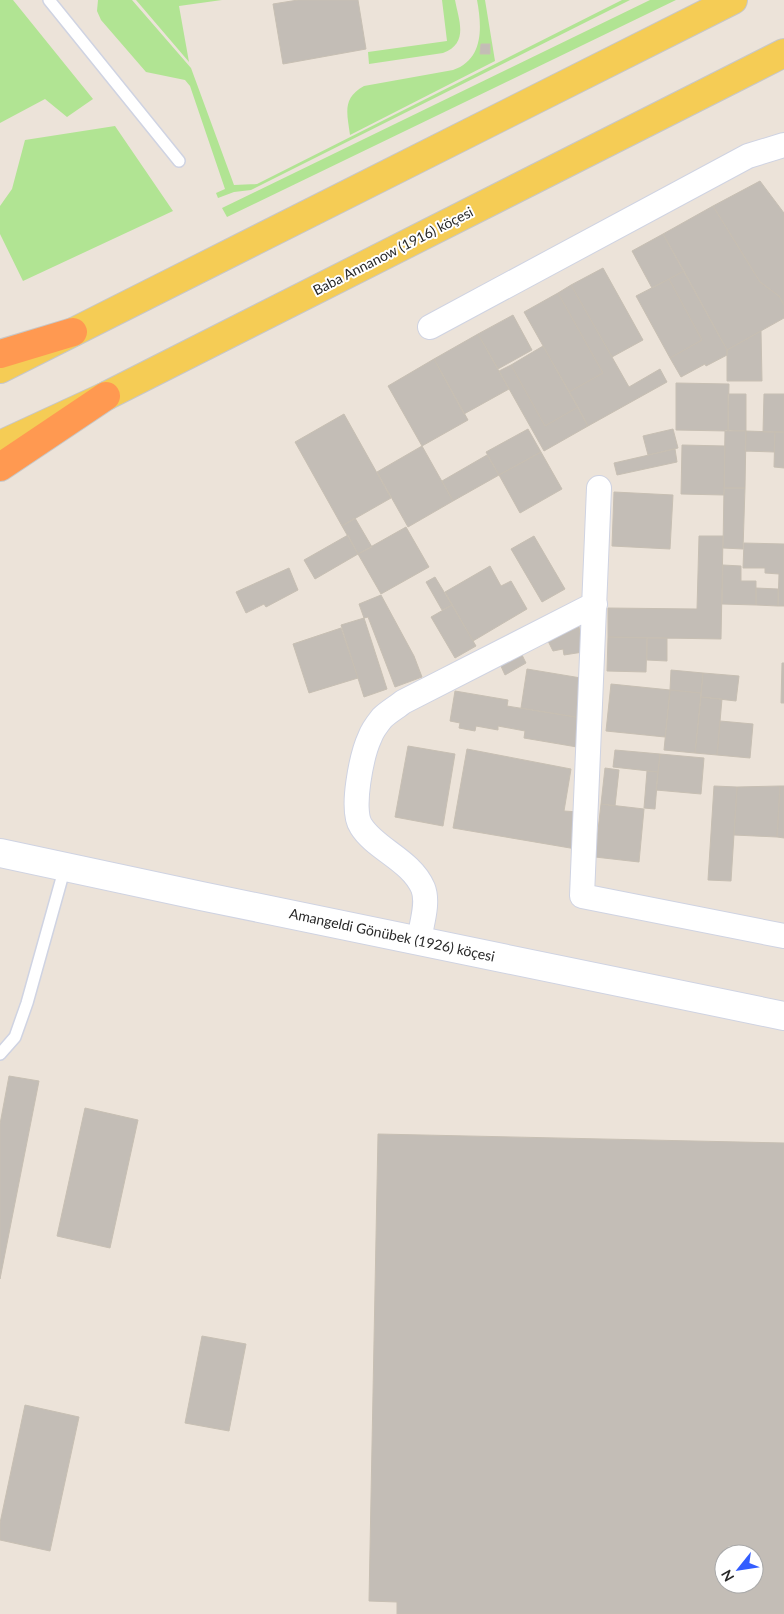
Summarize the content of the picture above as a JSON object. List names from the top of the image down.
{
  "streets": {
    "main road": ["Baba Annanow (1916) köçesi"],
    "street": ["Amangeldi Gönübek (1926) köçesi"]
  },
  "north": "bottom left"
}
